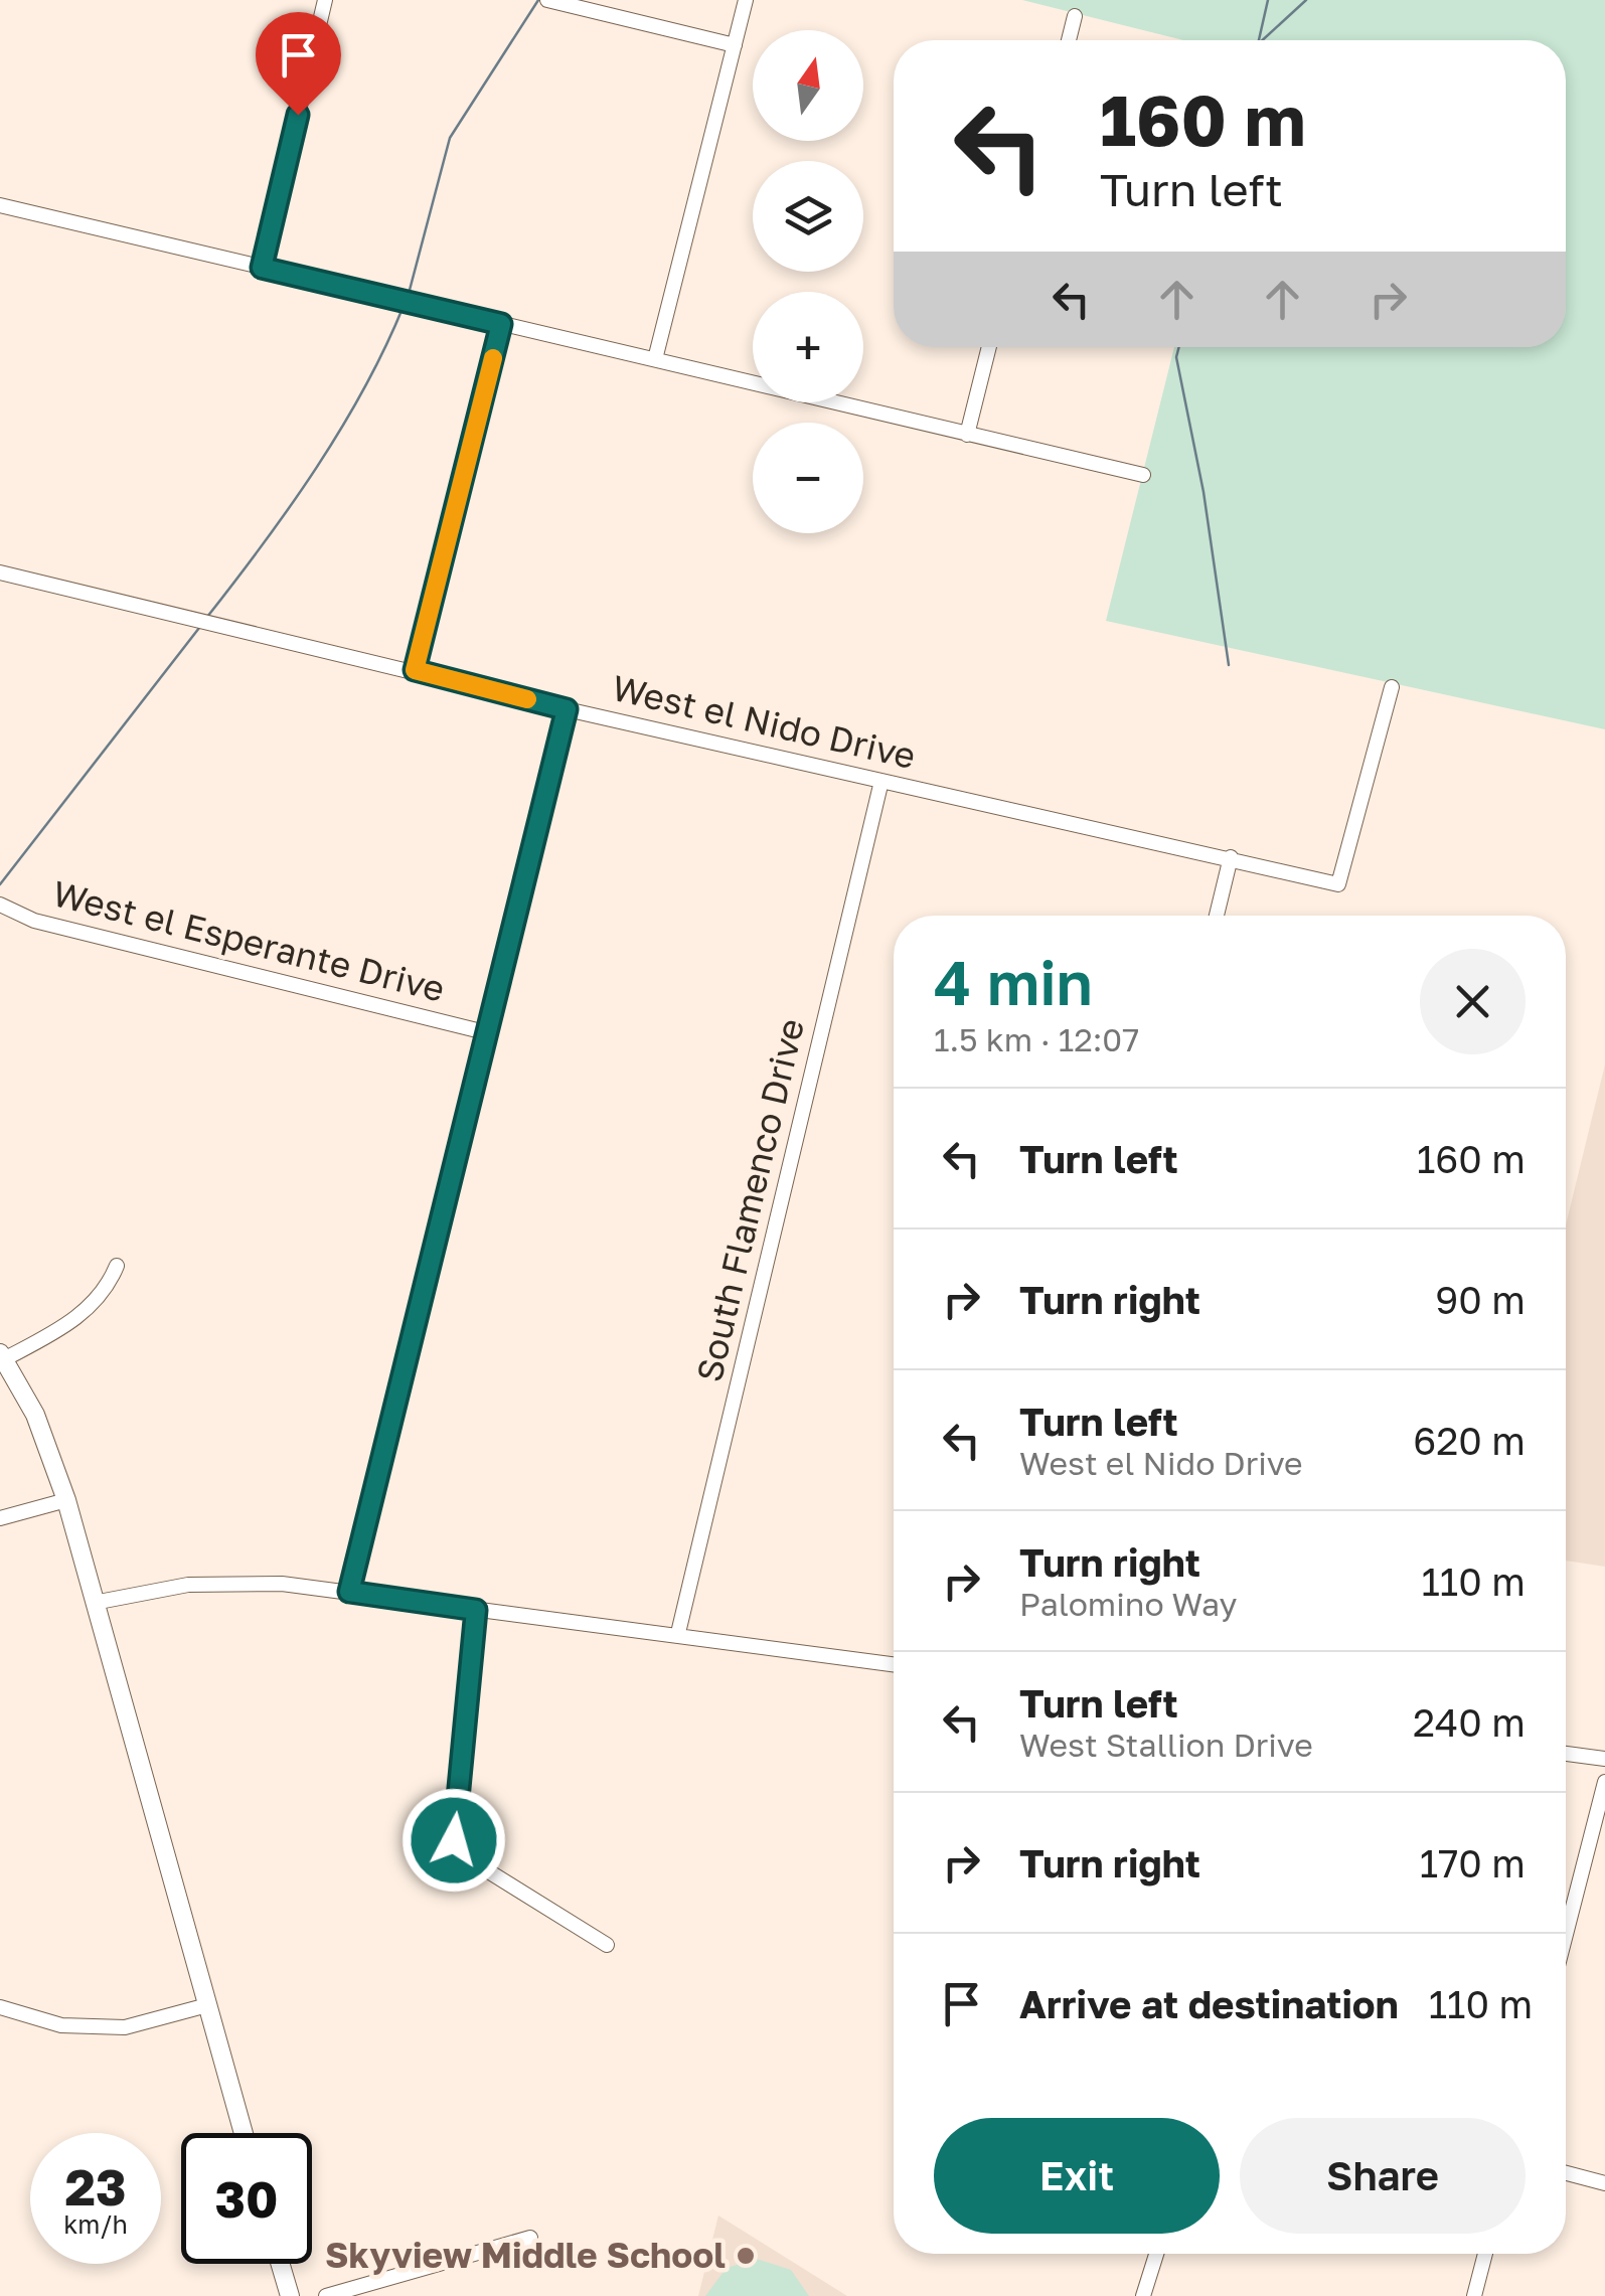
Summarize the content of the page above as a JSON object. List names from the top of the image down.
{
  "streets": {
    "street": ["West el Nido Drive", "West el Esperante Drive", "South Flamenco Drive"]
  },
  "crossings": [
    ["West el Nido Drive", "South Flamenco Drive"]
  ],
  "places": ["Skyview Middle School"],
  "north": "top",
  "page": {
    "map_buttons": ["+", "−"],
    "turn": ["160 m", "Turn left"],
    "heading": ["4 min", "1.5 km · 12:07"],
    "list": [
      {
        "name": "Turn left",
        "value": "160 m"
      },
      {
        "name": "Turn right",
        "value": "90 m"
      },
      {
        "name": "Turn left",
        "note": "West el Nido Drive",
        "value": "620 m"
      },
      {
        "name": "Turn right",
        "note": "Palomino Way",
        "value": "110 m"
      },
      {
        "name": "Turn left",
        "note": "West Stallion Drive",
        "value": "240 m"
      },
      {
        "name": "Turn right",
        "value": "170 m"
      },
      {
        "name": "Arrive at destination",
        "value": "110 m"
      }
    ],
    "buttons": ["Exit", "Share"],
    "speed": "23 km/h",
    "limit": "30"
  }
}
